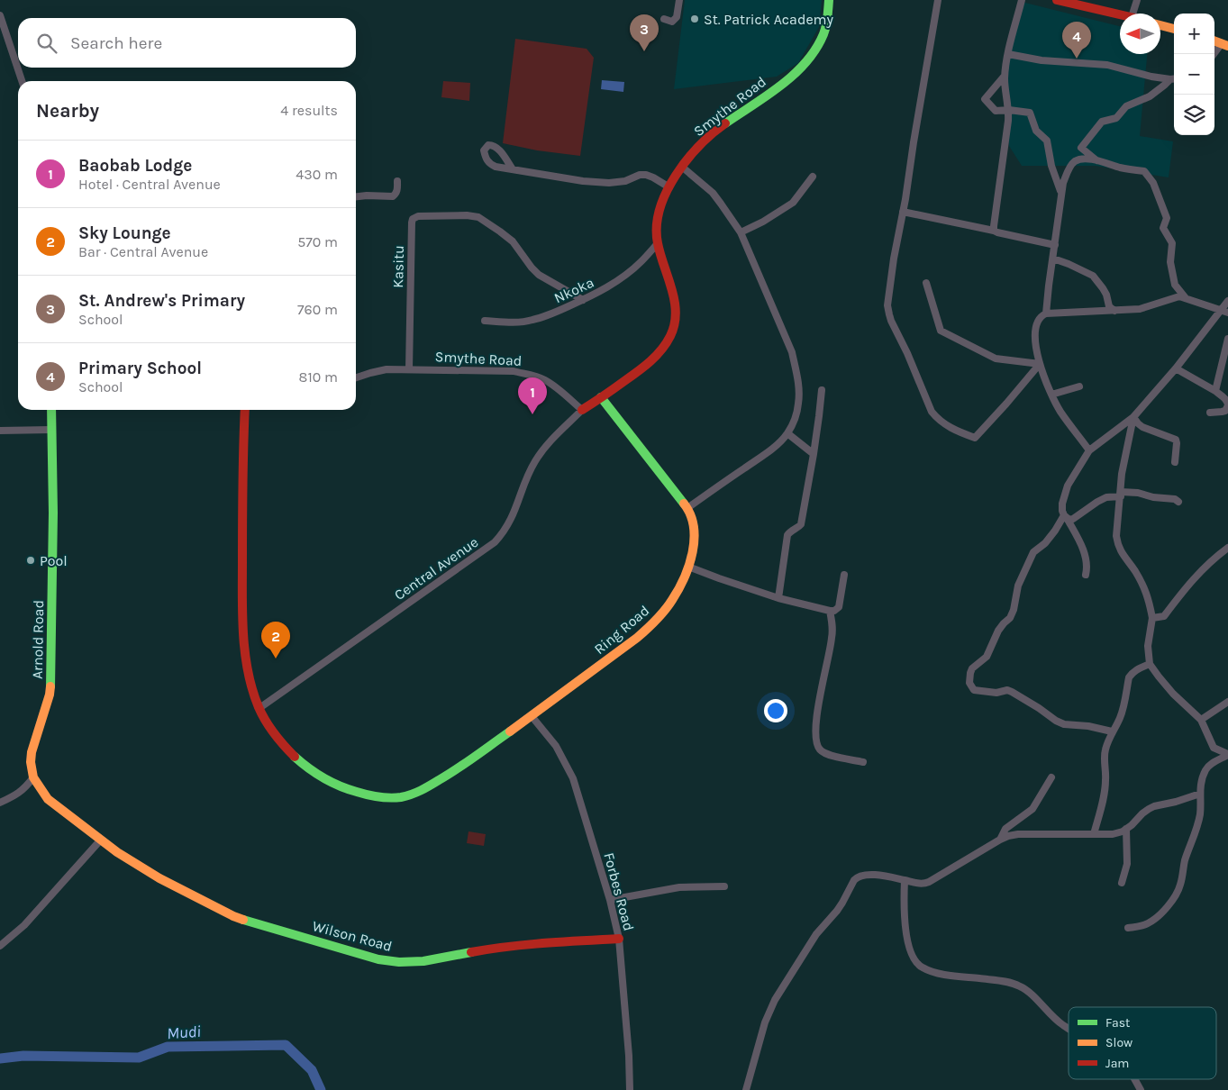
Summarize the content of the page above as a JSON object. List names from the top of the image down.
{
  "streets": {
    "main road": [
      "Smythe Road",
      "Ring Road",
      "Arnold Road",
      "Wilson Road"
    ],
    "street": [
      "Kasitu",
      "Nkoka",
      "Central Avenue",
      "Forbes Road"
    ]
  },
  "crossings": [
    ["Smythe Road", "Kasitu"],
    ["Smythe Road", "Nkoka"],
    ["Smythe Road", "Central Avenue"],
    ["Smythe Road", "Ring Road"],
    ["Kasitu", "Nkoka"],
    ["Central Avenue", "Ring Road"],
    ["Ring Road", "Forbes Road"],
    ["Arnold Road", "Wilson Road"],
    ["Forbes Road", "Wilson Road"]
  ],
  "water": ["Mudi"],
  "places": ["St. Patrick Academy", "Pool"],
  "legend": ["Fast", "Slow", "Jam"],
  "north": "left",
  "page": {
    "map_buttons": ["+", "−"],
    "pins": [
      "3",
      "4",
      "1",
      "2"
    ],
    "search": "Search here",
    "heading": ["Nearby", "4 results"],
    "list": [
      {
        "mark": "1",
        "name": "Baobab Lodge",
        "note": "Hotel · Central Avenue",
        "value": "430 m"
      },
      {
        "mark": "2",
        "name": "Sky Lounge",
        "note": "Bar · Central Avenue",
        "value": "570 m"
      },
      {
        "mark": "3",
        "name": "St. Andrew's Primary",
        "note": "School",
        "value": "760 m"
      },
      {
        "mark": "4",
        "name": "Primary School",
        "note": "School",
        "value": "810 m"
      }
    ]
  }
}
